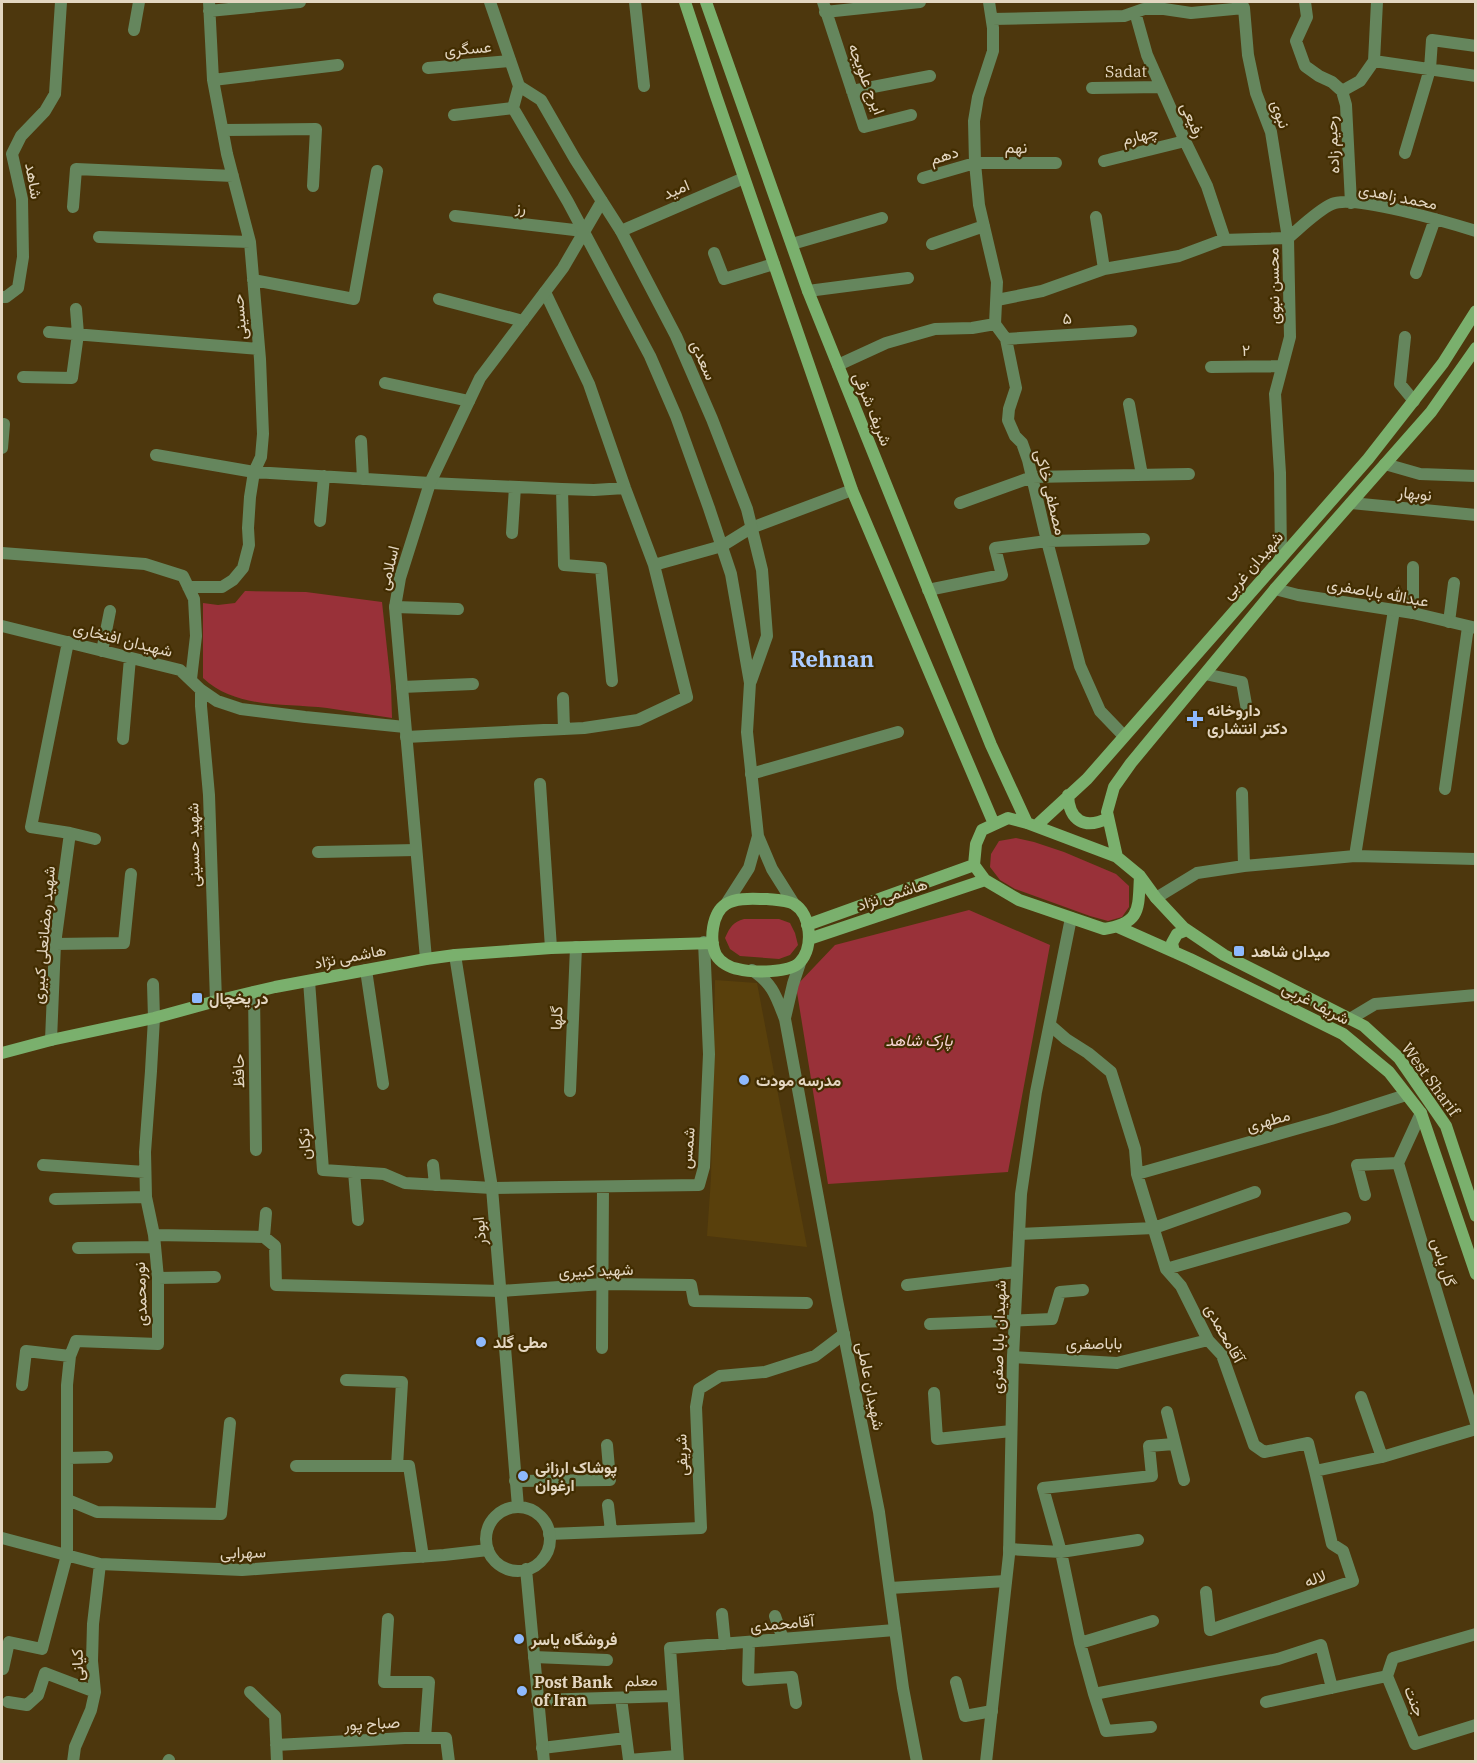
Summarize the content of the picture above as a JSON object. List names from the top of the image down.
{
  "streets": {
    "main road": [
      "شریف شرقی",
      "شهیدان غربی",
      "هاشمی نژاد",
      "شریف غربی",
      "West Sharif"
    ],
    "street": [
      "عسگری",
      "Sadat",
      "ایرج علویجه",
      "نبوی",
      "رفیعی",
      "چهارم",
      "رحیم زاده",
      "نهم",
      "دهم",
      "شاهد",
      "امید",
      "محمد زاهدی",
      "رز",
      "محسن نبوی",
      "حسینی",
      "۵",
      "۲",
      "سعدی",
      "مصطفی خاکی",
      "نوبهار",
      "اسلامی",
      "عبدالله باباصفری",
      "شهیدان افتخاری",
      "شهید حسینی",
      "شهید رمضانعلی کبیری",
      "گلها",
      "حافظ",
      "مطهری",
      "ترکان",
      "شمس",
      "ابوذر",
      "گل یاس",
      "شهید کبیری",
      "نورمحمدی",
      "آقامحمدی",
      "شهیدان بابا صفری",
      "باباصفری",
      "شهیدان عاملی",
      "شریفی",
      "سهرابی",
      "لاله",
      "کیانی",
      "معلم",
      "جنت",
      "صباح پور"
    ]
  },
  "crossings": [
    ["Sadat", "رفیعی"],
    ["نبوی", "محمد زاهدی"],
    ["نبوی", "محسن نبوی"],
    ["رفیعی", "چهارم"],
    ["رفیعی", "محسن نبوی"],
    ["رحیم زاده", "محمد زاهدی"],
    ["نهم", "دهم"],
    ["امید", "سعدی"],
    ["محمد زاهدی", "محسن نبوی"],
    ["رز", "سعدی"],
    ["رز", "اسلامی"],
    ["محسن نبوی", "۲"],
    ["محسن نبوی", "شهیدان غربی"],
    ["۵", "مصطفی خاکی"],
    ["سعدی", "اسلامی"],
    ["شریف شرقی", "شهیدان غربی"],
    ["مصطفی خاکی", "شهیدان غربی"],
    ["نوبهار", "شهیدان غربی"],
    ["شهیدان غربی", "عبدالله باباصفری"],
    ["اسلامی", "شهیدان افتخاری"],
    ["اسلامی", "هاشمی نژاد"],
    ["شهیدان افتخاری", "شهید حسینی"],
    ["شهید حسینی", "هاشمی نژاد"],
    ["هاشمی نژاد", "شهید رمضانعلی کبیری"],
    ["هاشمی نژاد", "گلها"],
    ["هاشمی نژاد", "حافظ"],
    ["هاشمی نژاد", "ترکان"],
    ["هاشمی نژاد", "شمس"],
    ["هاشمی نژاد", "ابوذر"],
    ["هاشمی نژاد", "نورمحمدی"],
    ["هاشمی نژاد", "شهیدان عاملی"],
    ["شریف غربی", "مطهری"],
    ["مطهری", "آقامحمدی"],
    ["ترکان", "شمس"],
    ["ترکان", "ابوذر"],
    ["شمس", "ابوذر"],
    ["شمس", "شهیدان عاملی"],
    ["ابوذر", "شهید کبیری"],
    ["ابوذر", "شریفی"],
    ["ابوذر", "سهرابی"],
    ["آقامحمدی", "شهیدان بابا صفری"],
    ["آقامحمدی", "باباصفری"],
    ["آقامحمدی", "شهیدان عاملی"],
    ["آقامحمدی", "لاله"],
    ["آقامحمدی", "معلم"],
    ["شهیدان بابا صفری", "باباصفری"],
    ["شهیدان عاملی", "شریفی"],
    ["شریفی", "سهرابی"],
    ["سهرابی", "کیانی"]
  ],
  "districts": ["Rehnan"],
  "parks": ["پارک شاهد"],
  "places": {
    "health": ["داروخانه دکتر انتشاری"],
    "transit": ["میدان شاهد", "در یخچال"],
    "other": [
      "مدرسه مودت",
      "مطی گلد",
      "پوشاک ارزانی ارغوان",
      "فروشگاه یاسر",
      "Post Bank of Iran"
    ]
  }
}
